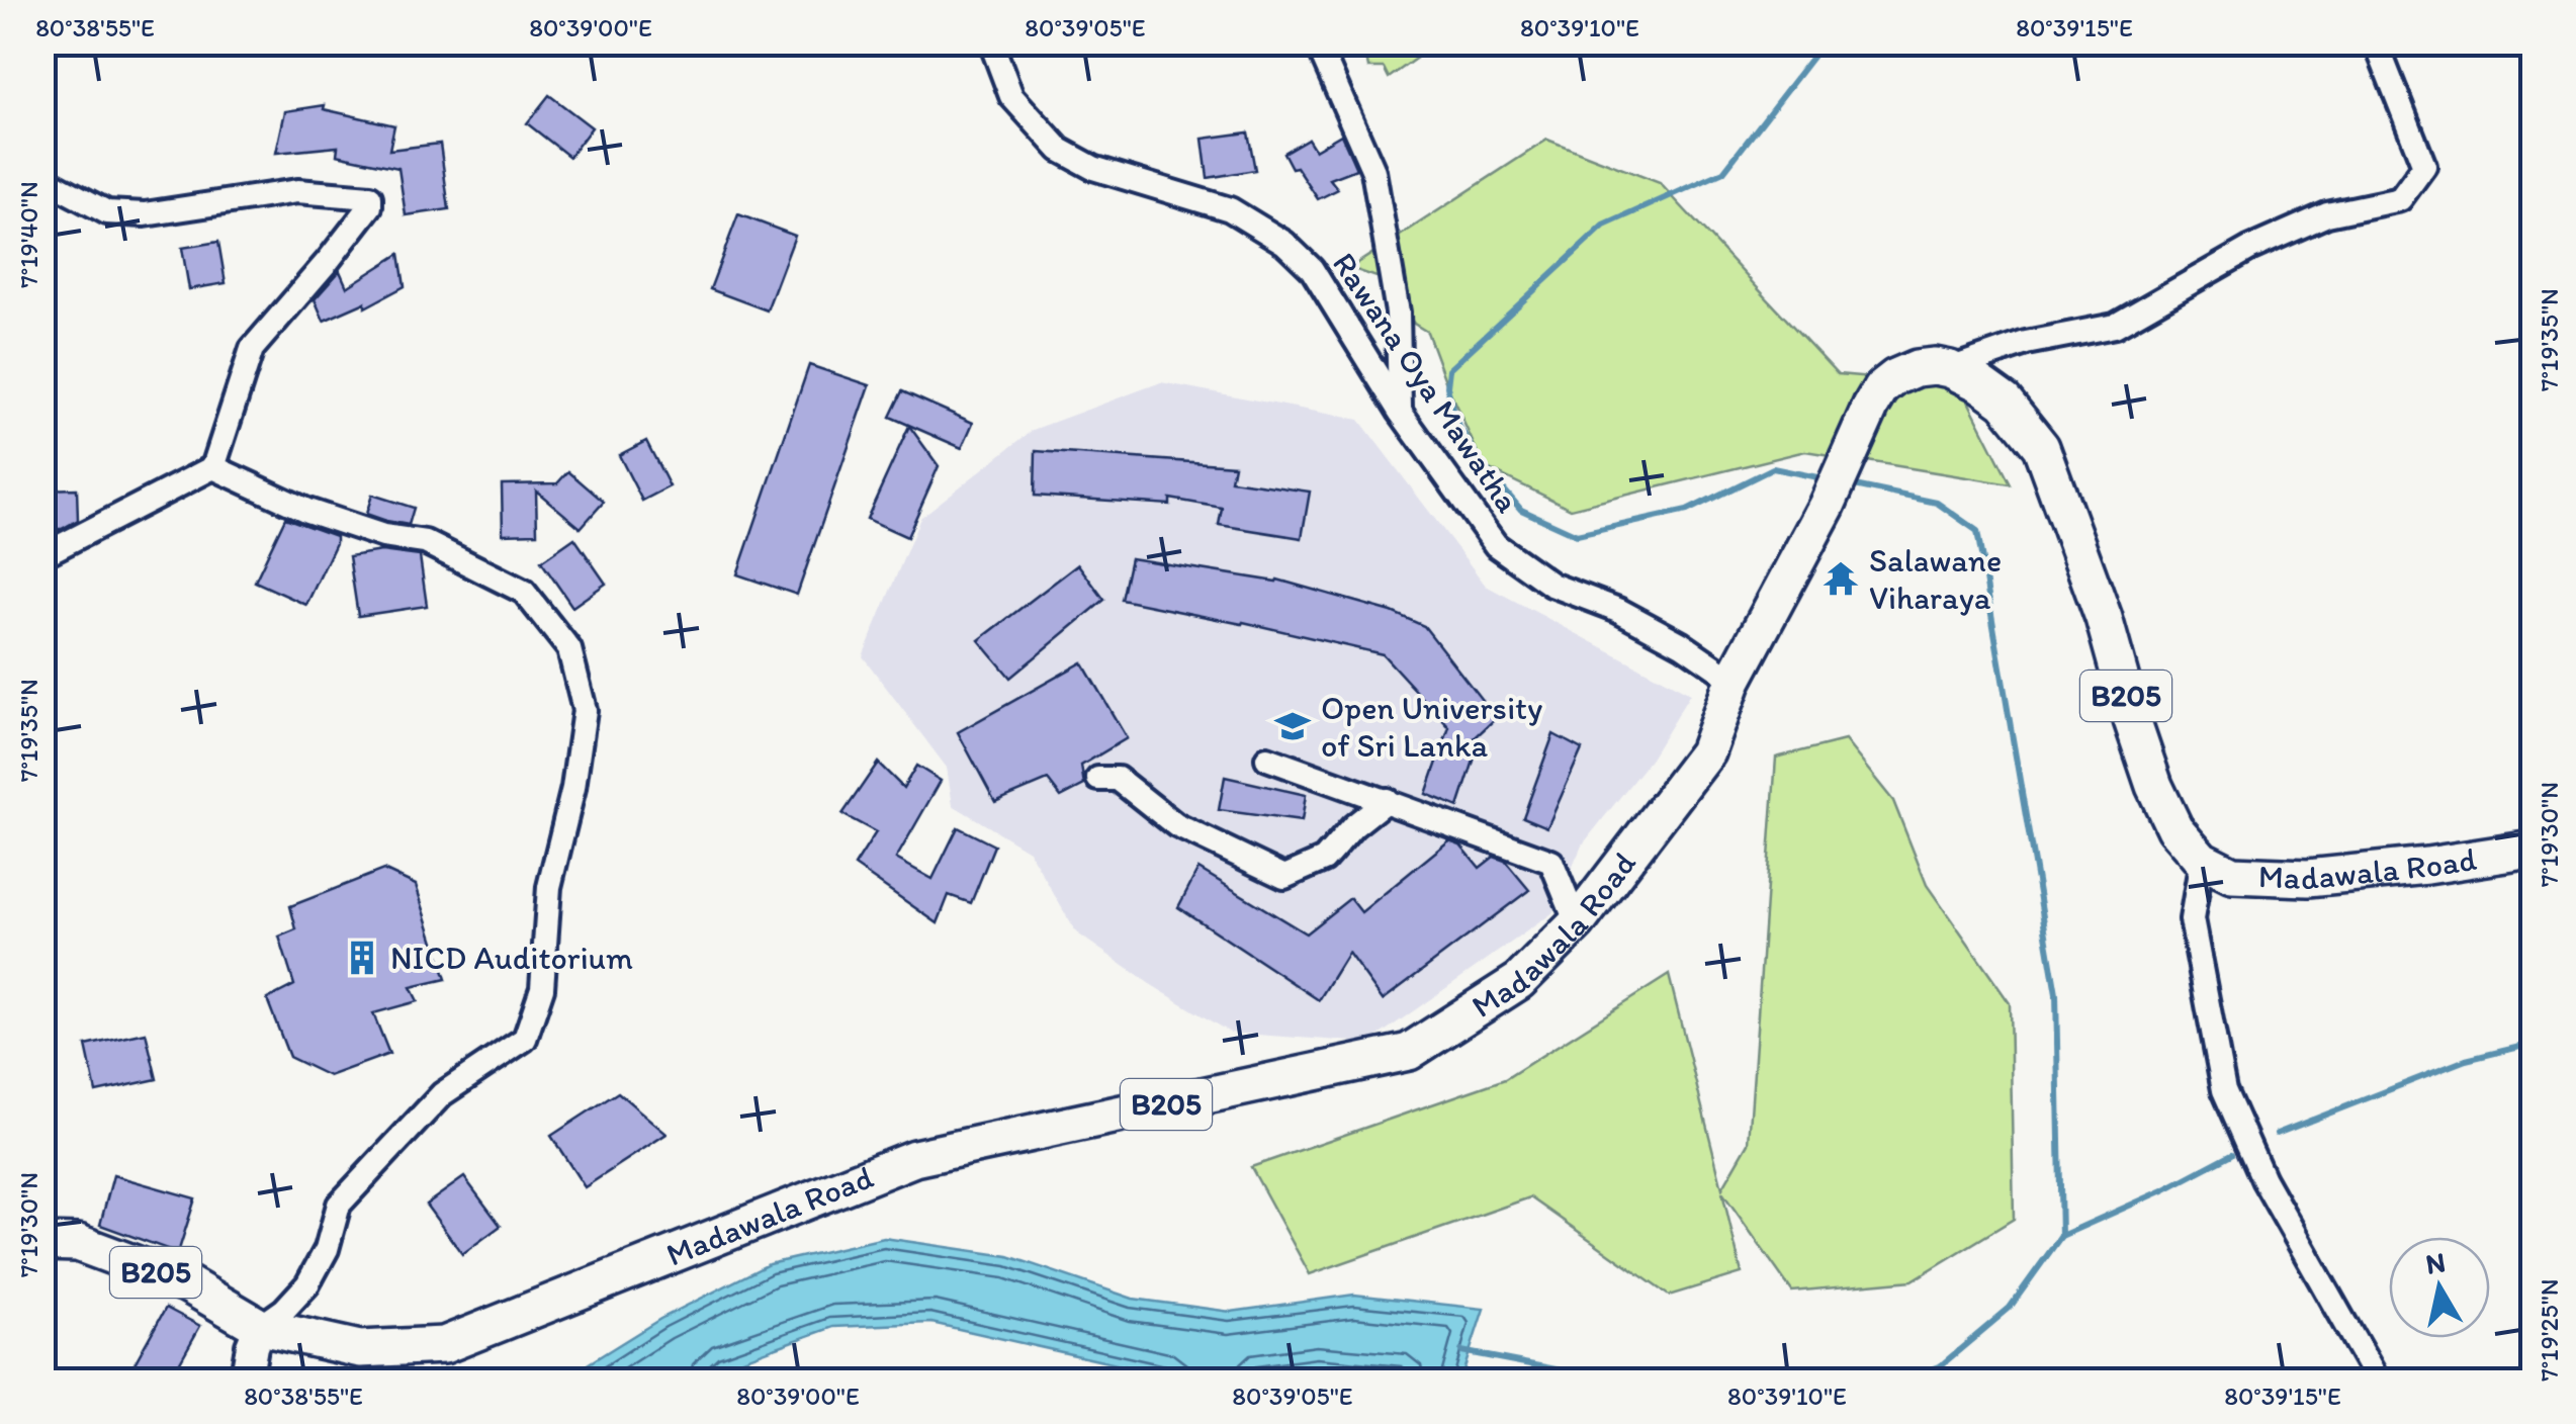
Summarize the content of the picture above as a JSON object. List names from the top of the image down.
{
  "streets": {
    "main road": ["B205", "Madawala Road"],
    "street": ["Rawana Oya Mawatha"]
  },
  "crossings": [
    ["Rawana Oya Mawatha", "Madawala Road"],
    ["B205", "Madawala Road"]
  ],
  "places": {
    "temple": ["Salawane Viharaya"],
    "school or university": ["Open University of Sri Lanka"],
    "building": ["NICD Auditorium"]
  },
  "north": "top",
  "coordinates": [
    "80°38'55\"E",
    "80°39'00\"E",
    "80°39'05\"E",
    "80°39'10\"E",
    "80°39'15\"E",
    "7°19'40\"N",
    "7°19'35\"N",
    "7°19'30\"N",
    "7°19'25\"N"
  ]
}
